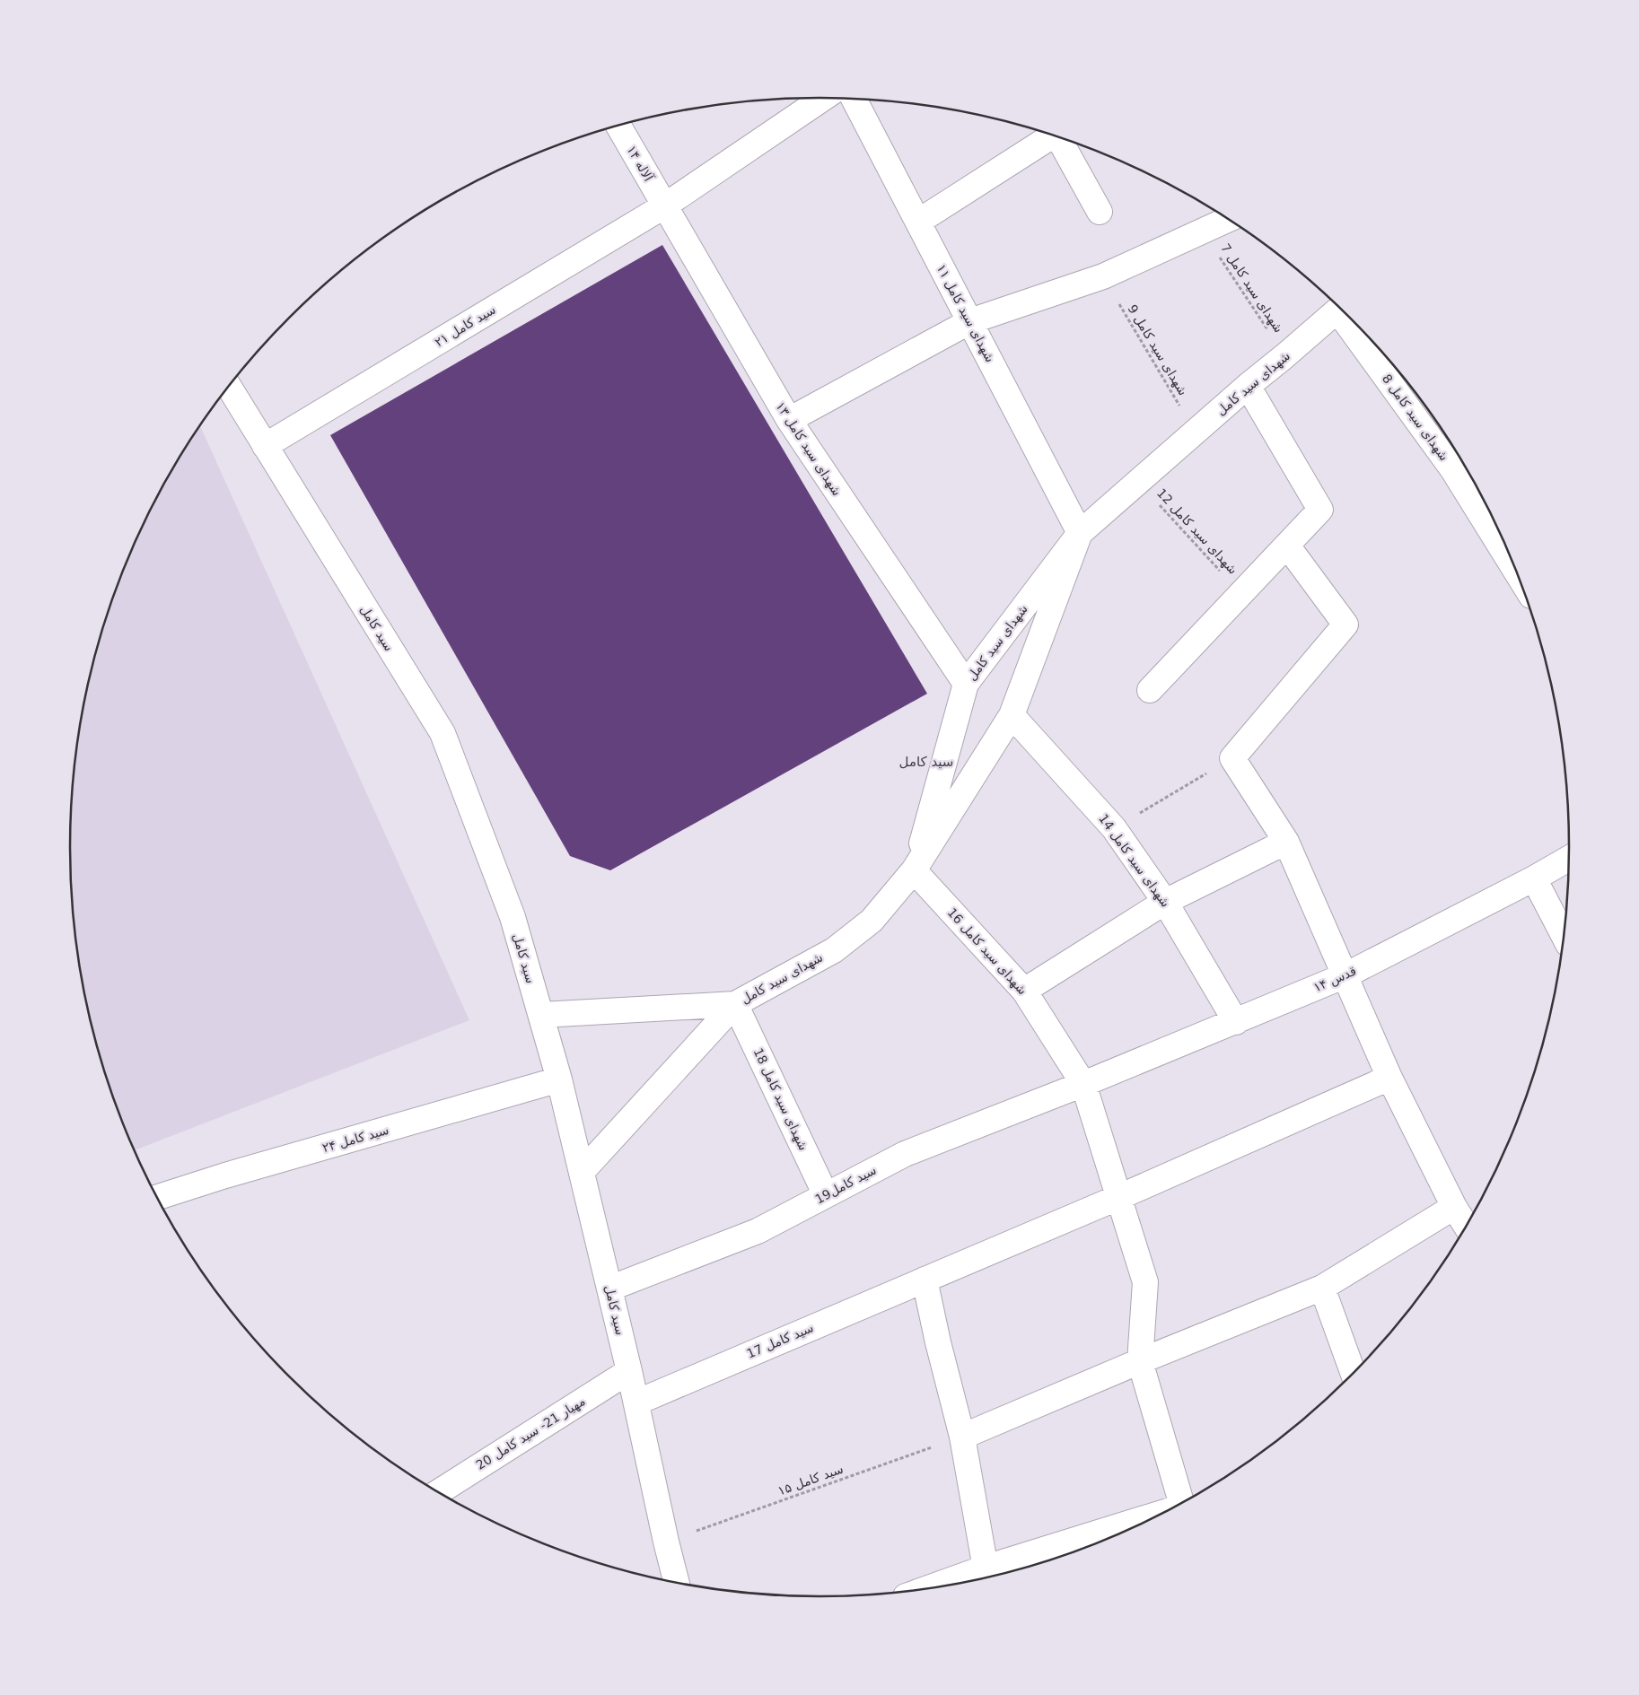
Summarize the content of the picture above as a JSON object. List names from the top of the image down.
{
  "streets": {
    "street": [
      "آلاله ۱۴",
      "شهدای سید کامل ۱۱",
      "سید کامل ۲۱",
      "شهدای سید کامل",
      "شهدای سید کامل 8",
      "شهدای سید کامل ۱۳",
      "سید کامل",
      "شهدای سید کامل 14",
      "شهدای سید کامل 16",
      "قدس ۱۴",
      "شهدای سید کامل 18",
      "سید کامل ۲۴",
      "سید کامل19",
      "سید کامل 17",
      "مهیار 21- سید کامل 20"
    ],
    "path": [
      "شهدای سید کامل 7",
      "شهدای سید کامل 9",
      "شهدای سید کامل 12",
      "سید کامل ۱۵"
    ]
  },
  "crossings": [
    ["آلاله ۱۴", "سید کامل ۲۱"],
    ["آلاله ۱۴", "شهدای سید کامل ۱۳"],
    ["شهدای سید کامل 7", "شهدای سید کامل"],
    ["شهدای سید کامل ۱۱", "شهدای سید کامل"],
    ["سید کامل ۲۱", "شهدای سید کامل ۱۳"],
    ["سید کامل ۲۱", "سید کامل"],
    ["شهدای سید کامل 9", "شهدای سید کامل"],
    ["شهدای سید کامل", "شهدای سید کامل ۱۳"],
    ["شهدای سید کامل", "شهدای سید کامل 12"],
    ["شهدای سید کامل", "سید کامل"],
    ["شهدای سید کامل", "شهدای سید کامل 14"],
    ["شهدای سید کامل", "شهدای سید کامل 16"],
    ["شهدای سید کامل", "شهدای سید کامل 18"],
    ["سید کامل", "سید کامل ۲۴"],
    ["سید کامل", "سید کامل19"],
    ["سید کامل", "سید کامل 17"],
    ["سید کامل", "مهیار 21- سید کامل 20"],
    ["سید کامل", "سید کامل ۱۵"],
    ["شهدای سید کامل 14", "قدس ۱۴"],
    ["شهدای سید کامل 16", "قدس ۱۴"],
    ["شهدای سید کامل 16", "سید کامل19"],
    ["شهدای سید کامل 16", "سید کامل 17"],
    ["قدس ۱۴", "سید کامل19"],
    ["شهدای سید کامل 18", "سید کامل19"]
  ],
  "districts": ["سید کامل"]
}
